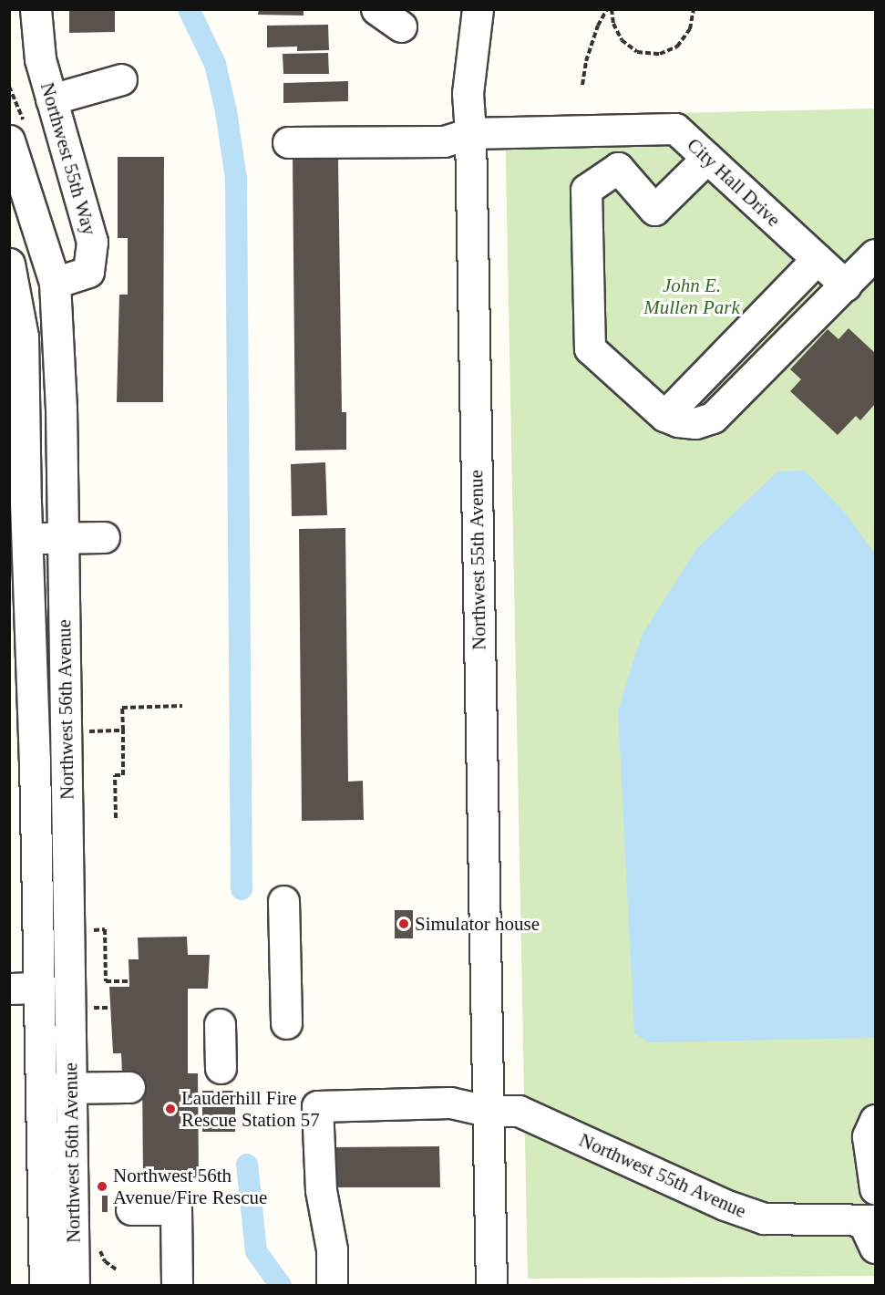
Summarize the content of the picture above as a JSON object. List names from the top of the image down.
{
  "streets": {
    "street": [
      "Northwest 55th Way",
      "City Hall Drive",
      "Northwest 55th Avenue",
      "Northwest 56th Avenue"
    ]
  },
  "crossings": [
    ["Northwest 55th Way", "Northwest 56th Avenue"],
    ["City Hall Drive", "Northwest 55th Avenue"]
  ],
  "parks": ["John E. Mullen Park"],
  "places": ["Simulator house", "Lauderhill Fire Rescue Station 57", "Northwest 56th Avenue/Fire Rescue"]
}
